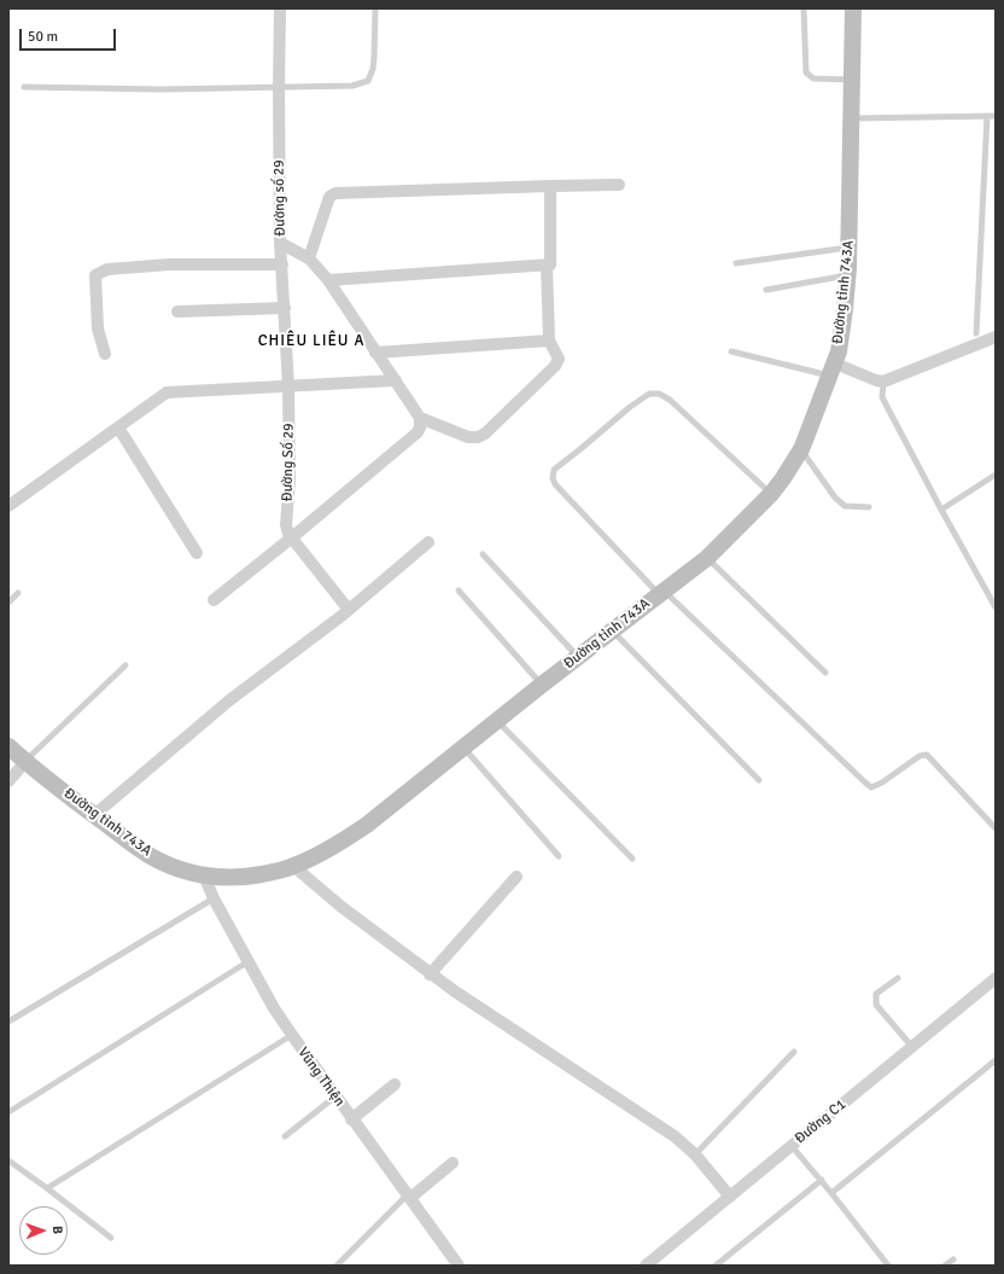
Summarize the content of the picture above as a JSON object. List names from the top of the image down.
{
  "streets": {
    "main road": ["Đường tỉnh 743A"],
    "street": [
      "Đường số 29",
      "Đường Số 29",
      "Vũng Thiện",
      "Đường C1"
    ]
  },
  "crossings": [
    ["Đường số 29", "Đường Số 29"],
    ["Đường tỉnh 743A", "Vũng Thiện"]
  ],
  "districts": ["CHIÊU LIÊU A"],
  "scale_bar": "50 m",
  "north": "right"
}
